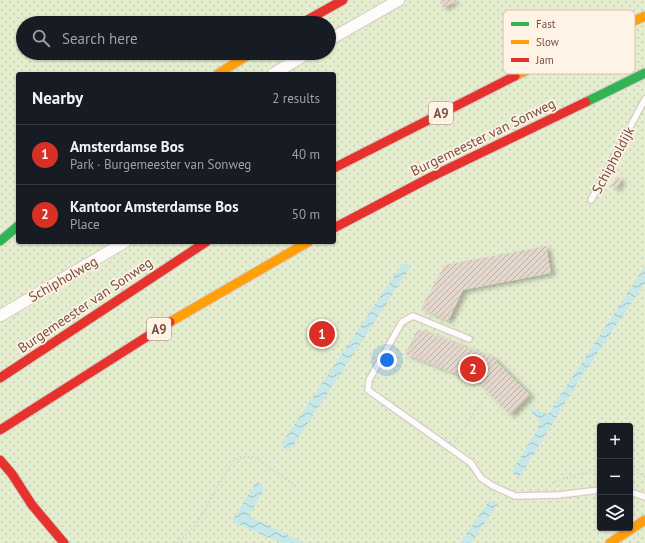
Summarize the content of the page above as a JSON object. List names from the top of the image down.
{
  "streets": {
    "main road": ["A9", "Burgemeester van Sonweg"],
    "street": ["Schipholweg"],
    "lane": ["Schipholdijk"]
  },
  "legend": ["Fast", "Slow", "Jam"],
  "page": {
    "search": "Search here",
    "heading": ["Nearby", "2 results"],
    "list": [
      {
        "mark": "1",
        "name": "Amsterdamse Bos",
        "note": "Park · Burgemeester van Sonweg",
        "value": "40 m"
      },
      {
        "mark": "2",
        "name": "Kantoor Amsterdamse Bos",
        "note": "Place",
        "value": "50 m"
      }
    ],
    "pins": ["1", "2"],
    "map_buttons": ["+", "−"]
  }
}
